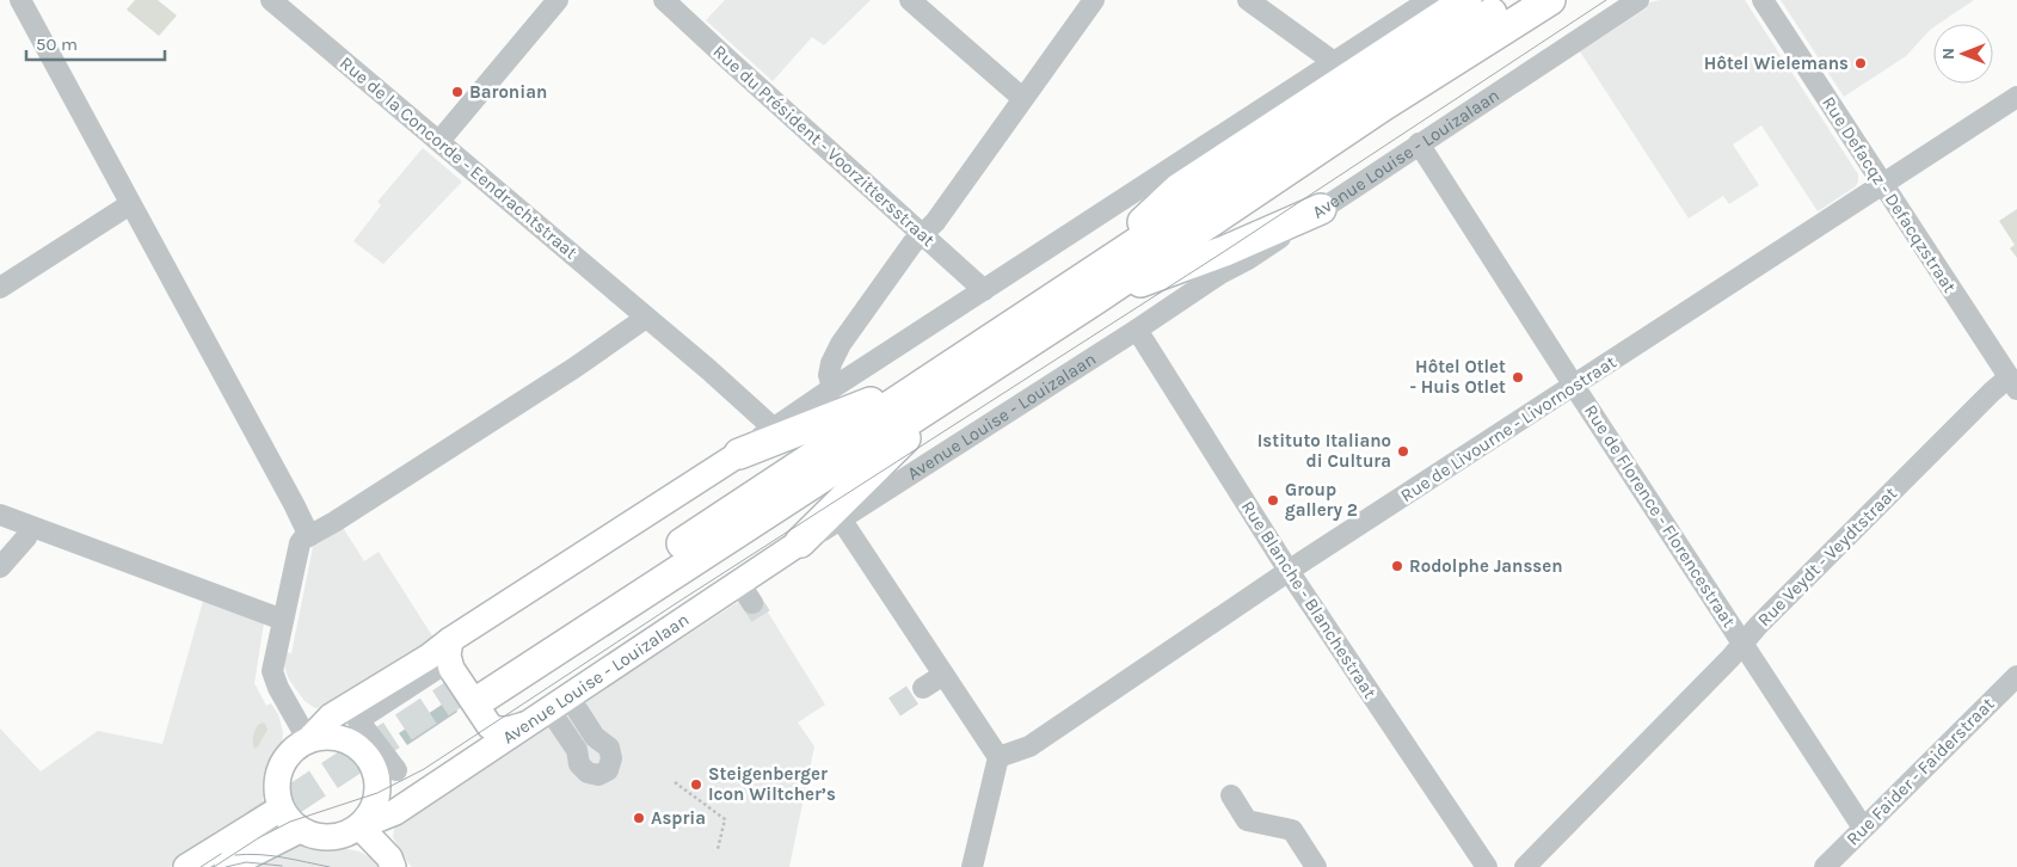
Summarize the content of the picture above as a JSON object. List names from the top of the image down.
{
  "streets": {
    "main road": ["Avenue Louise - Louizalaan"],
    "street": [
      "Rue du Président - Voorzittersstraat",
      "Rue de la Concorde - Eendrachtstraat",
      "Rue Defacqz - Defacqzstraat",
      "Rue de Livourne - Livornostraat",
      "Rue de Florence - Florencestraat",
      "Rue Veydt - Veydtstraat",
      "Rue Blanche - Blanchestraat",
      "Rue Faider - Faiderstraat"
    ]
  },
  "crossings": [
    ["Avenue Louise - Louizalaan", "Rue de Florence - Florencestraat"],
    ["Avenue Louise - Louizalaan", "Rue Blanche - Blanchestraat"],
    ["Rue Defacqz - Defacqzstraat", "Rue de Livourne - Livornostraat"],
    ["Rue Defacqz - Defacqzstraat", "Rue Veydt - Veydtstraat"],
    ["Rue de Livourne - Livornostraat", "Rue de Florence - Florencestraat"],
    ["Rue de Livourne - Livornostraat", "Rue Blanche - Blanchestraat"],
    ["Rue de Florence - Florencestraat", "Rue Veydt - Veydtstraat"],
    ["Rue de Florence - Florencestraat", "Rue Faider - Faiderstraat"]
  ],
  "places": [
    "Hôtel Wielemans",
    "Baronian",
    "Hôtel Otlet - Huis Otlet",
    "Istituto Italiano di Cultura",
    "Group gallery 2",
    "Rodolphe Janssen",
    "Steigenberger Icon Wiltcher’s",
    "Aspria"
  ],
  "scale_bar": "50 m",
  "north": "left"
}
